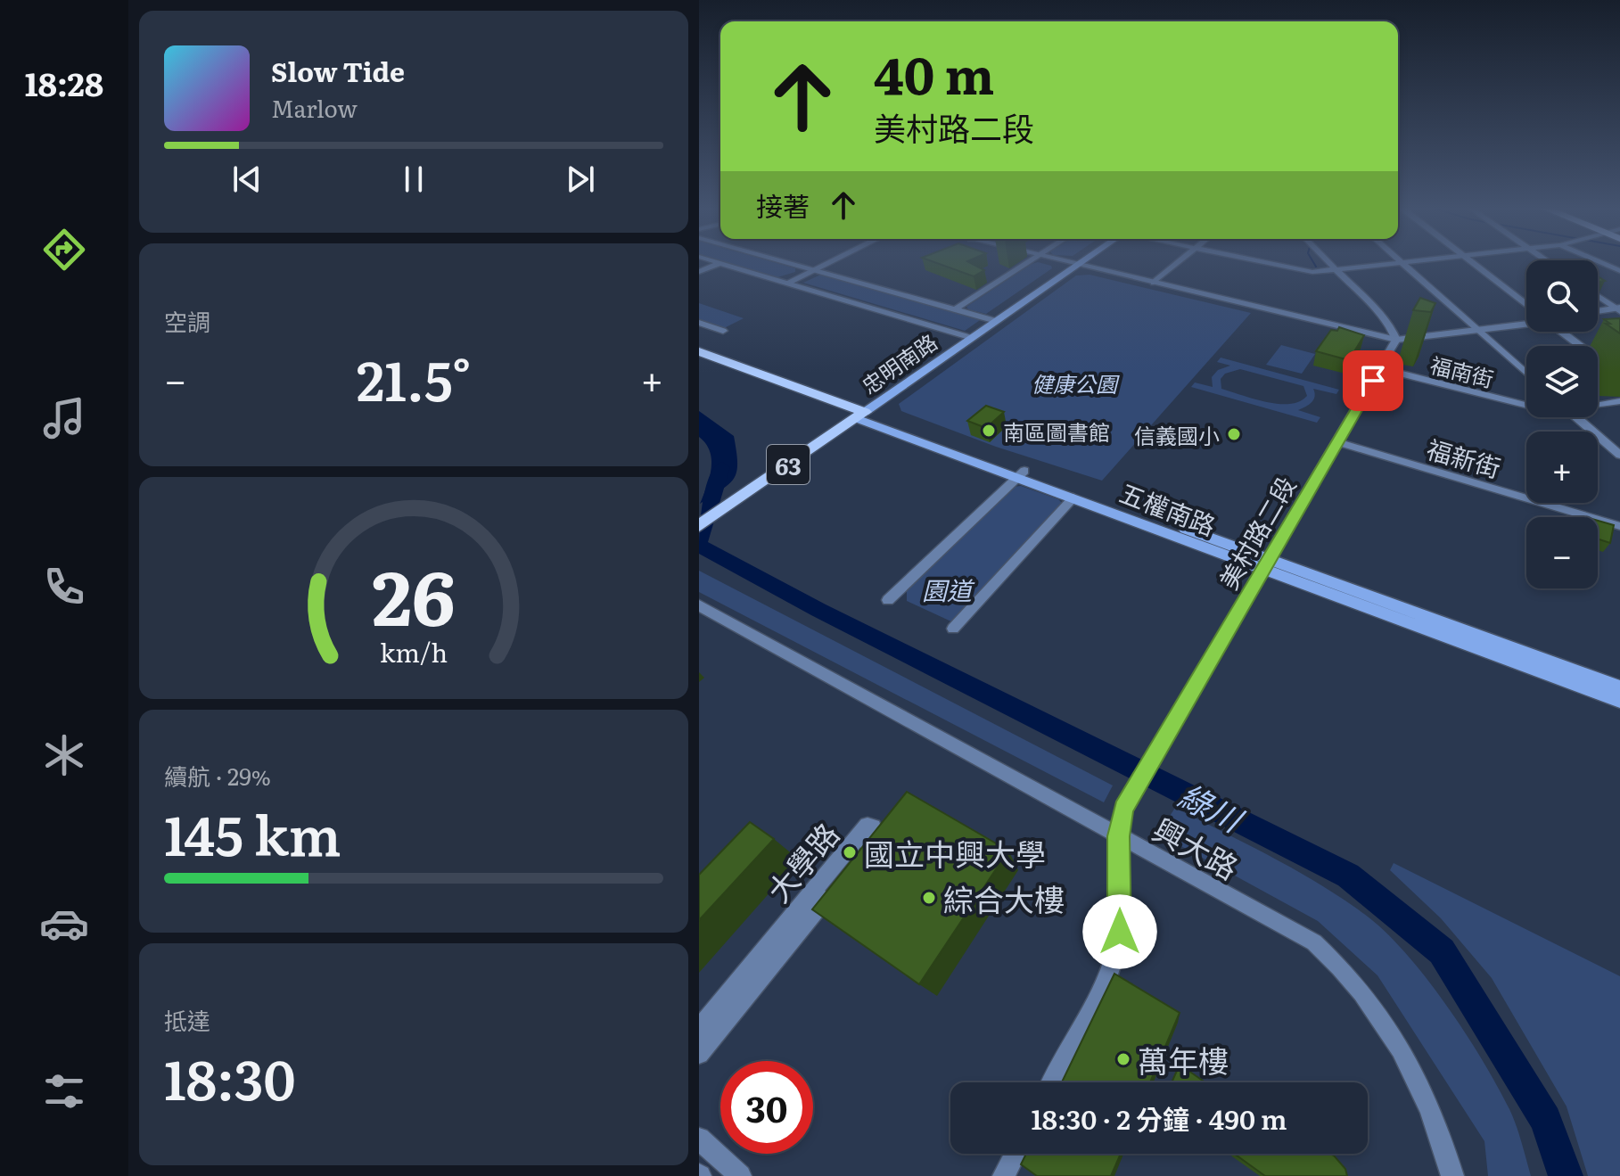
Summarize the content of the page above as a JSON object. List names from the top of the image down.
{
  "streets": {
    "main road": ["忠明南路", "63", "五權南路"],
    "street": [
      "福南街",
      "福新街",
      "美村路二段",
      "興大路",
      "大學路"
    ]
  },
  "crossings": [
    ["忠明南路", "五權南路"],
    ["福南街", "美村路二段"],
    ["福新街", "美村路二段"],
    ["五權南路", "美村路二段"],
    ["美村路二段", "興大路"]
  ],
  "water": ["綠川"],
  "parks": ["健康公園", "園道"],
  "places": [
    "南區圖書館",
    "信義國小",
    "國立中興大學",
    "綜合大樓",
    "萬年樓"
  ],
  "page": {
    "tabs": "18:28",
    "turn": ["40 m", "美村路二段"],
    "song": ["Slow Tide", "Marlow"],
    "then": "接著",
    "tile": [
      "空調",
      ["續航 · 29%", "145 km"],
      ["抵達", "18:30"]
    ],
    "map_buttons": ["+", "−"],
    "heat": ["−", "21.5°", "+"],
    "limit": "30",
    "trip": "18:30 · 2 分鐘 · 490 m",
    "gauge": ["26", "km/h"]
  }
}
